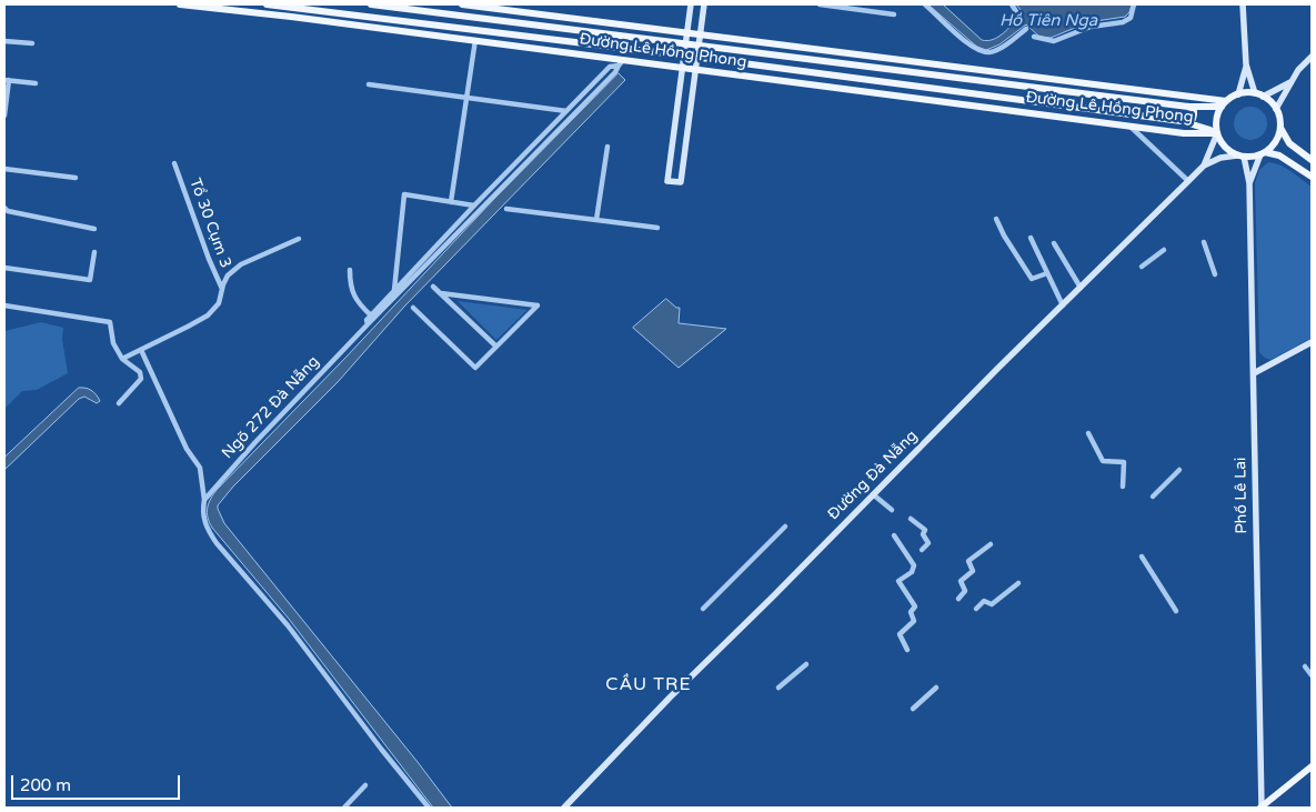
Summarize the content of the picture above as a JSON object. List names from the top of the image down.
{
  "streets": {
    "main road": ["Đường Lê Hồng Phong", "Đường Đà Nẵng", "Phố Lê Lai"],
    "street": ["Tổ 30 Cụm 3", "Ngõ 272 Đà Nẵng"]
  },
  "crossings": [
    ["Đường Lê Hồng Phong", "Ngõ 272 Đà Nẵng"],
    ["Đường Lê Hồng Phong", "Đường Đà Nẵng"],
    ["Đường Lê Hồng Phong", "Phố Lê Lai"],
    ["Đường Đà Nẵng", "Phố Lê Lai"]
  ],
  "districts": ["CẦU TRE"],
  "water": ["Hồ Tiên Nga"],
  "scale_bar": "200 m"
}
